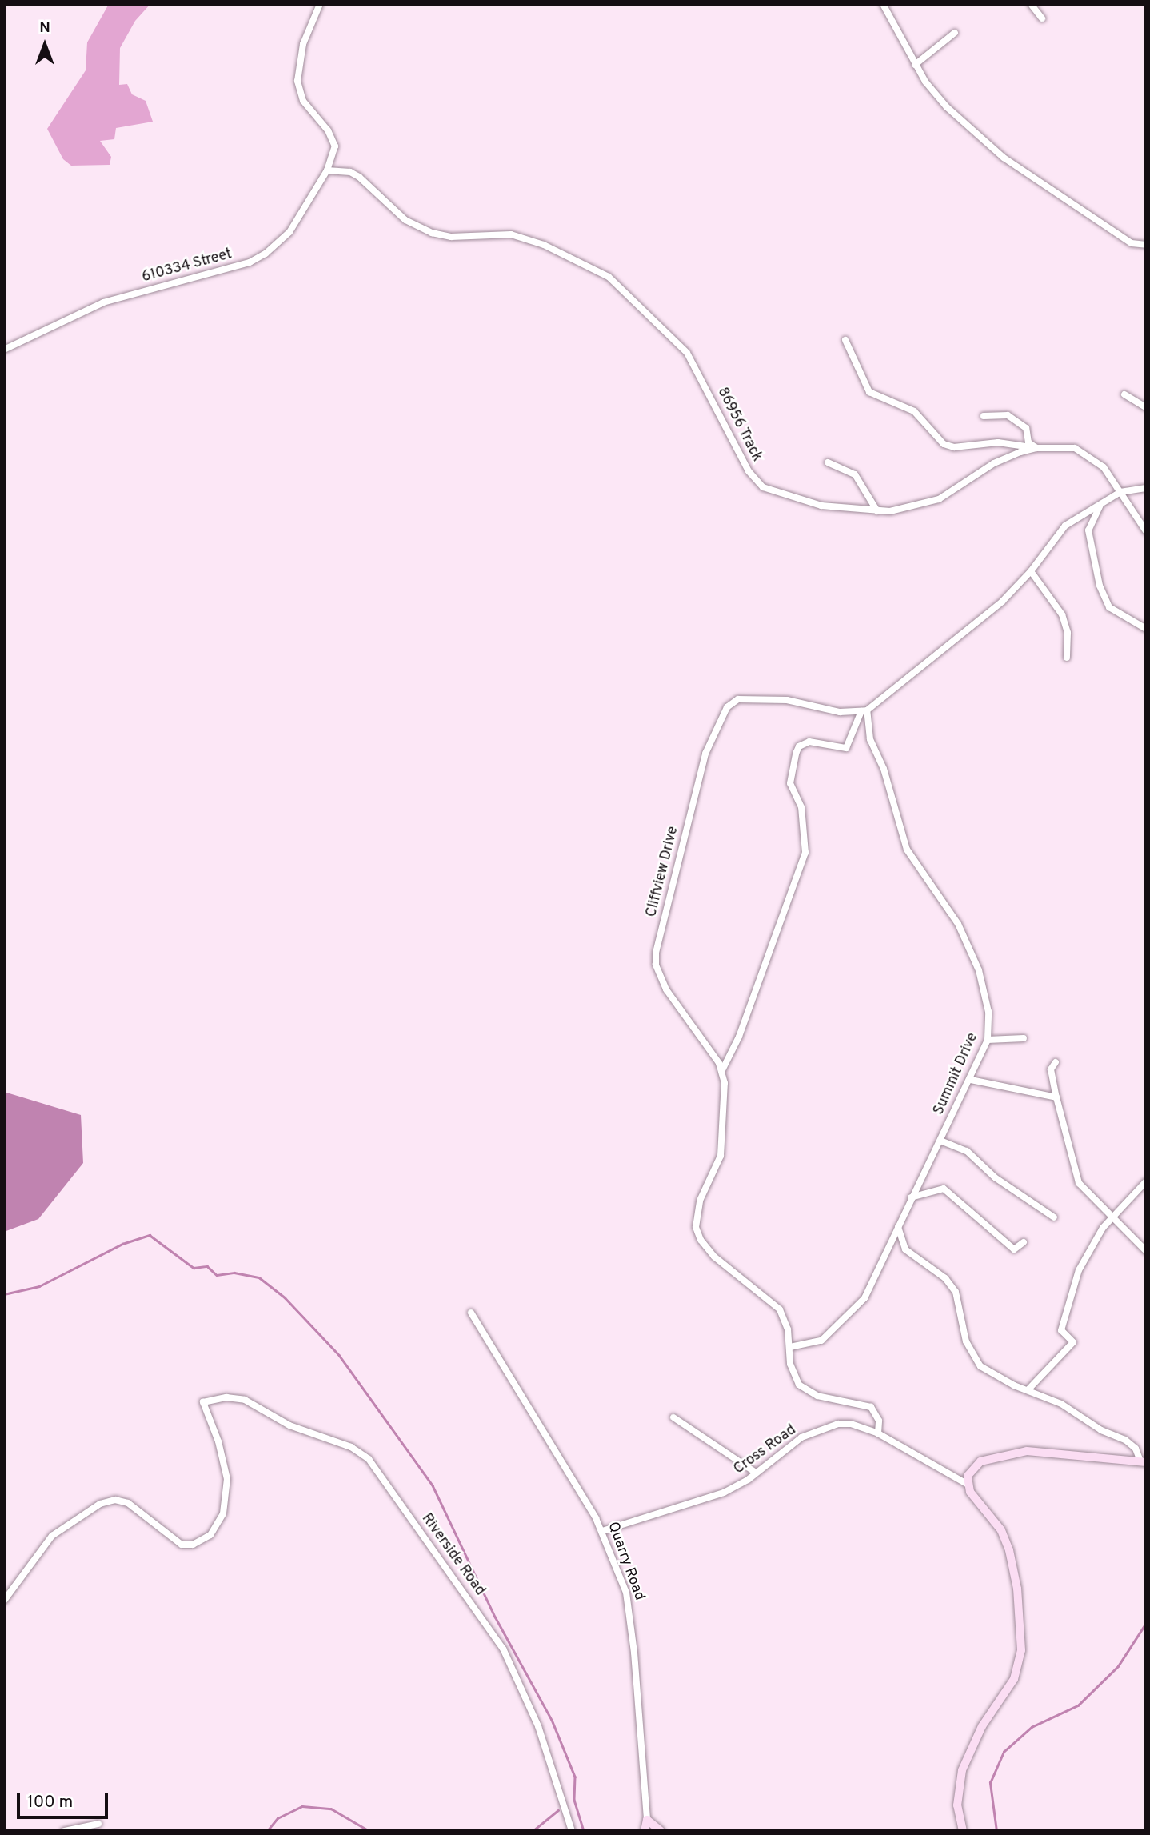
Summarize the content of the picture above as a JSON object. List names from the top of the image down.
{
  "streets": {
    "street": [
      "610334 Street",
      "86956 Track",
      "Cliffview Drive",
      "Summit Drive",
      "Cross Road",
      "Riverside Road",
      "Quarry Road"
    ]
  },
  "crossings": [
    ["610334 Street", "86956 Track"],
    ["Cliffview Drive", "Summit Drive"],
    ["Cross Road", "Quarry Road"]
  ],
  "scale_bar": "100 m",
  "north": "top"
}
